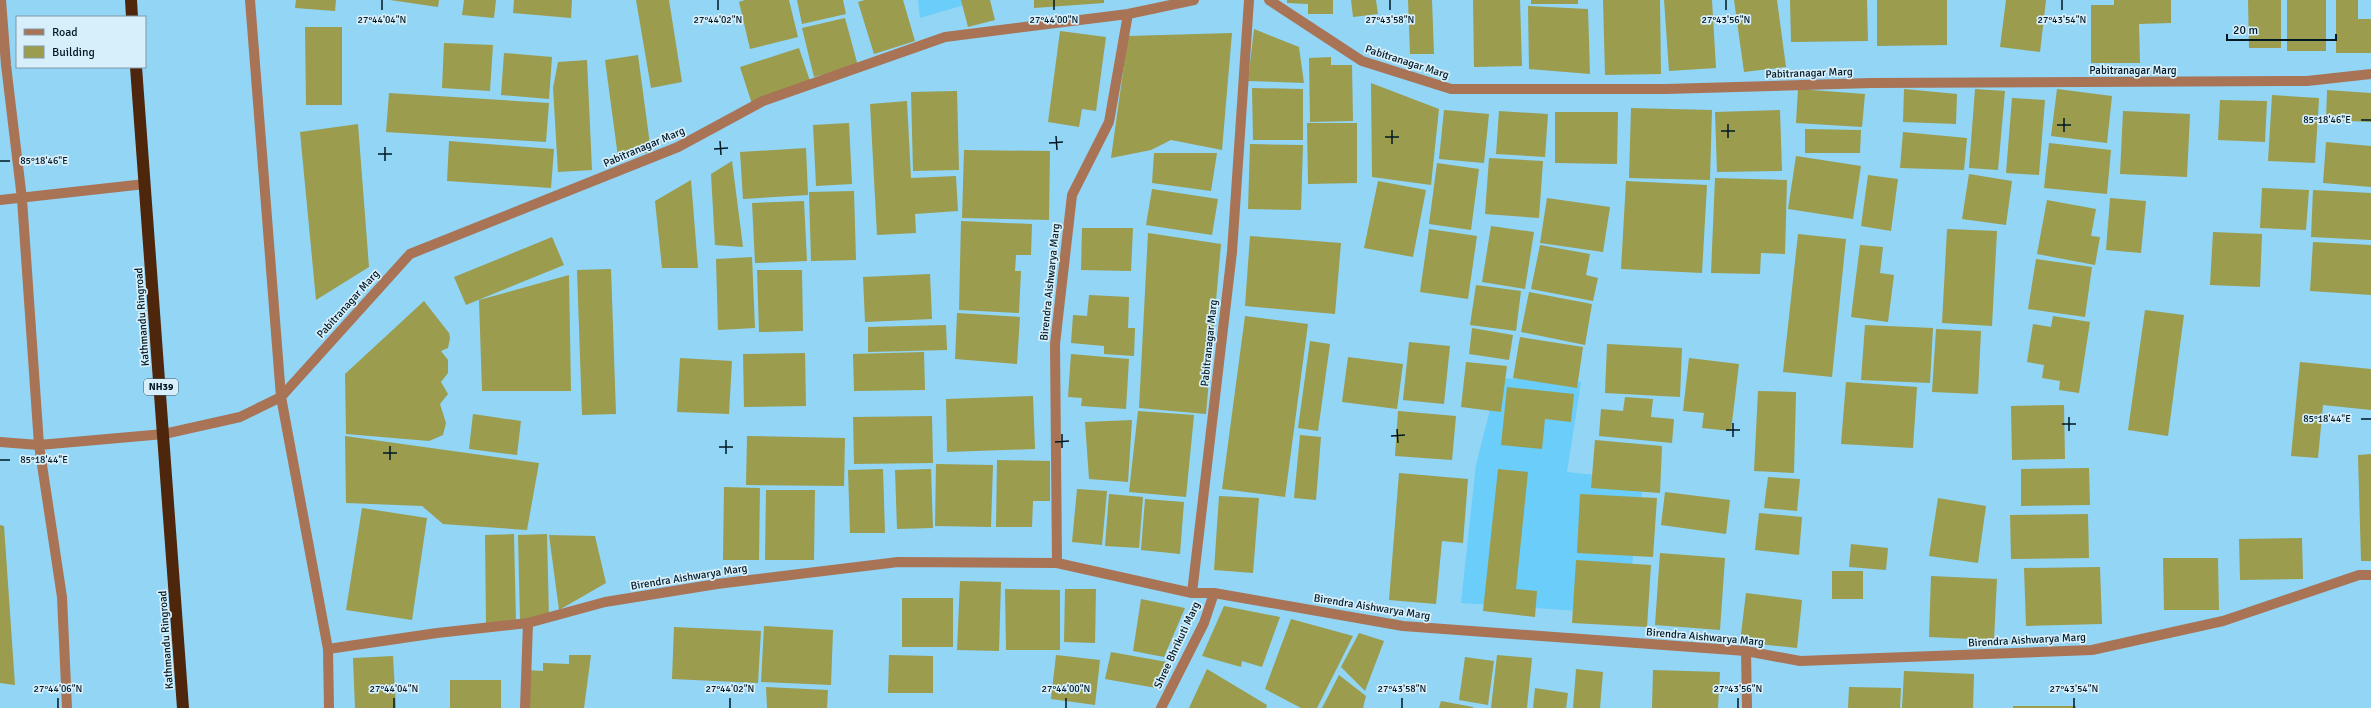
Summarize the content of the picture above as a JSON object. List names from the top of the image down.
{
  "streets": {
    "highway": ["Kathmandu Ringroad", "NH39"],
    "street": ["Pabitranagar Marg", "Birendra Aishwarya Marg", "Shree Bhrikuti Marg"]
  },
  "crossings": [
    ["Pabitranagar Marg", "Birendra Aishwarya Marg"],
    ["Pabitranagar Marg", "Kathmandu Ringroad"],
    ["Birendra Aishwarya Marg", "Shree Bhrikuti Marg"]
  ],
  "legend": ["Road", "Building"],
  "scale_bar": "20 m",
  "coordinates": [
    "27°44'04\"N",
    "27°44'02\"N",
    "27°44'00\"N",
    "27°43'58\"N",
    "27°43'56\"N",
    "27°43'54\"N",
    "85°18'46\"E",
    "85°18'44\"E",
    "27°44'06\"N"
  ]
}
